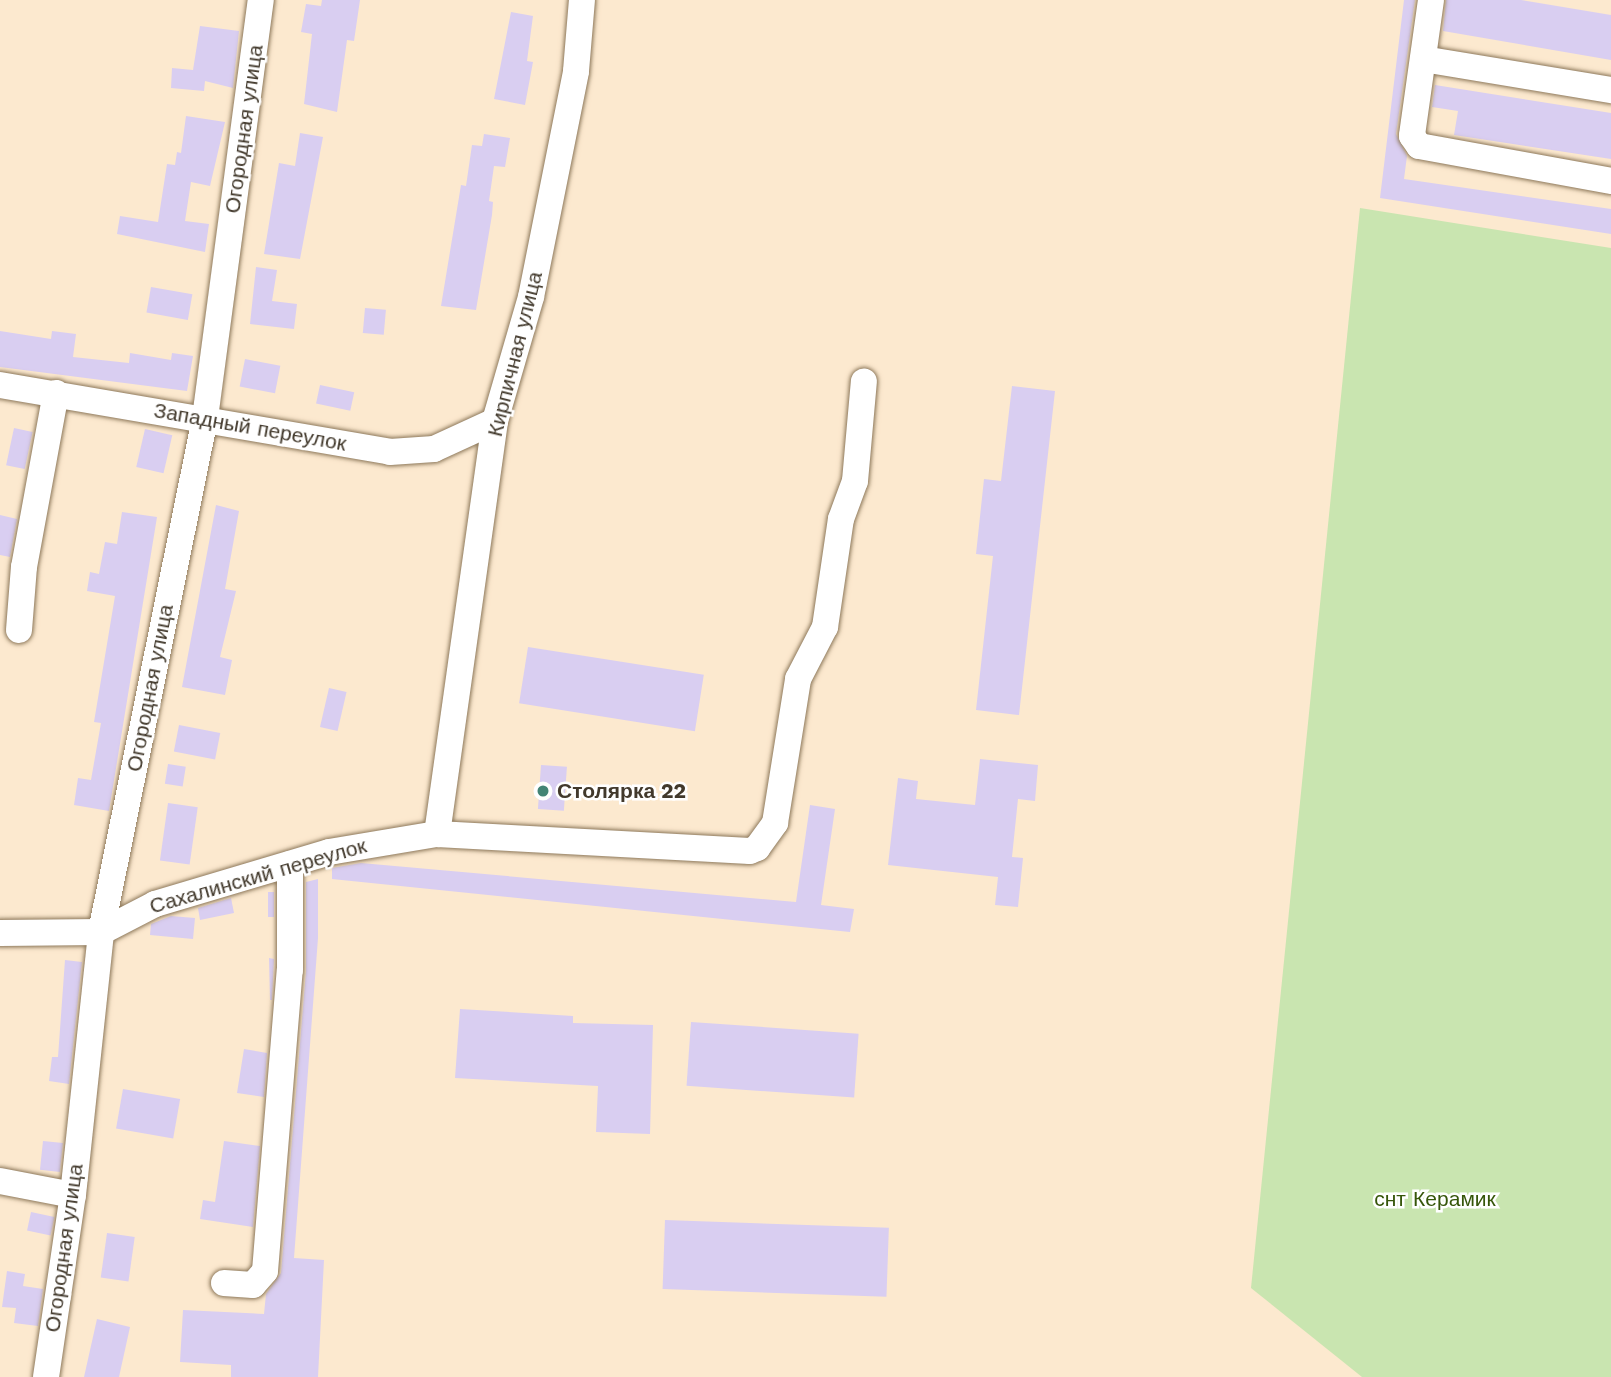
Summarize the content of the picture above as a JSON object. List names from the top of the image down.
{
  "streets": {
    "street": [
      "Огородная улица",
      "Кирпичная улица",
      "Западный переулок",
      "Сахалинский переулок"
    ]
  },
  "crossings": [
    ["Огородная улица", "Западный переулок"],
    ["Огородная улица", "Сахалинский переулок"],
    ["Кирпичная улица", "Западный переулок"],
    ["Кирпичная улица", "Сахалинский переулок"]
  ],
  "parks": ["снт Керамик"],
  "places": ["Столярка 22"]
}
